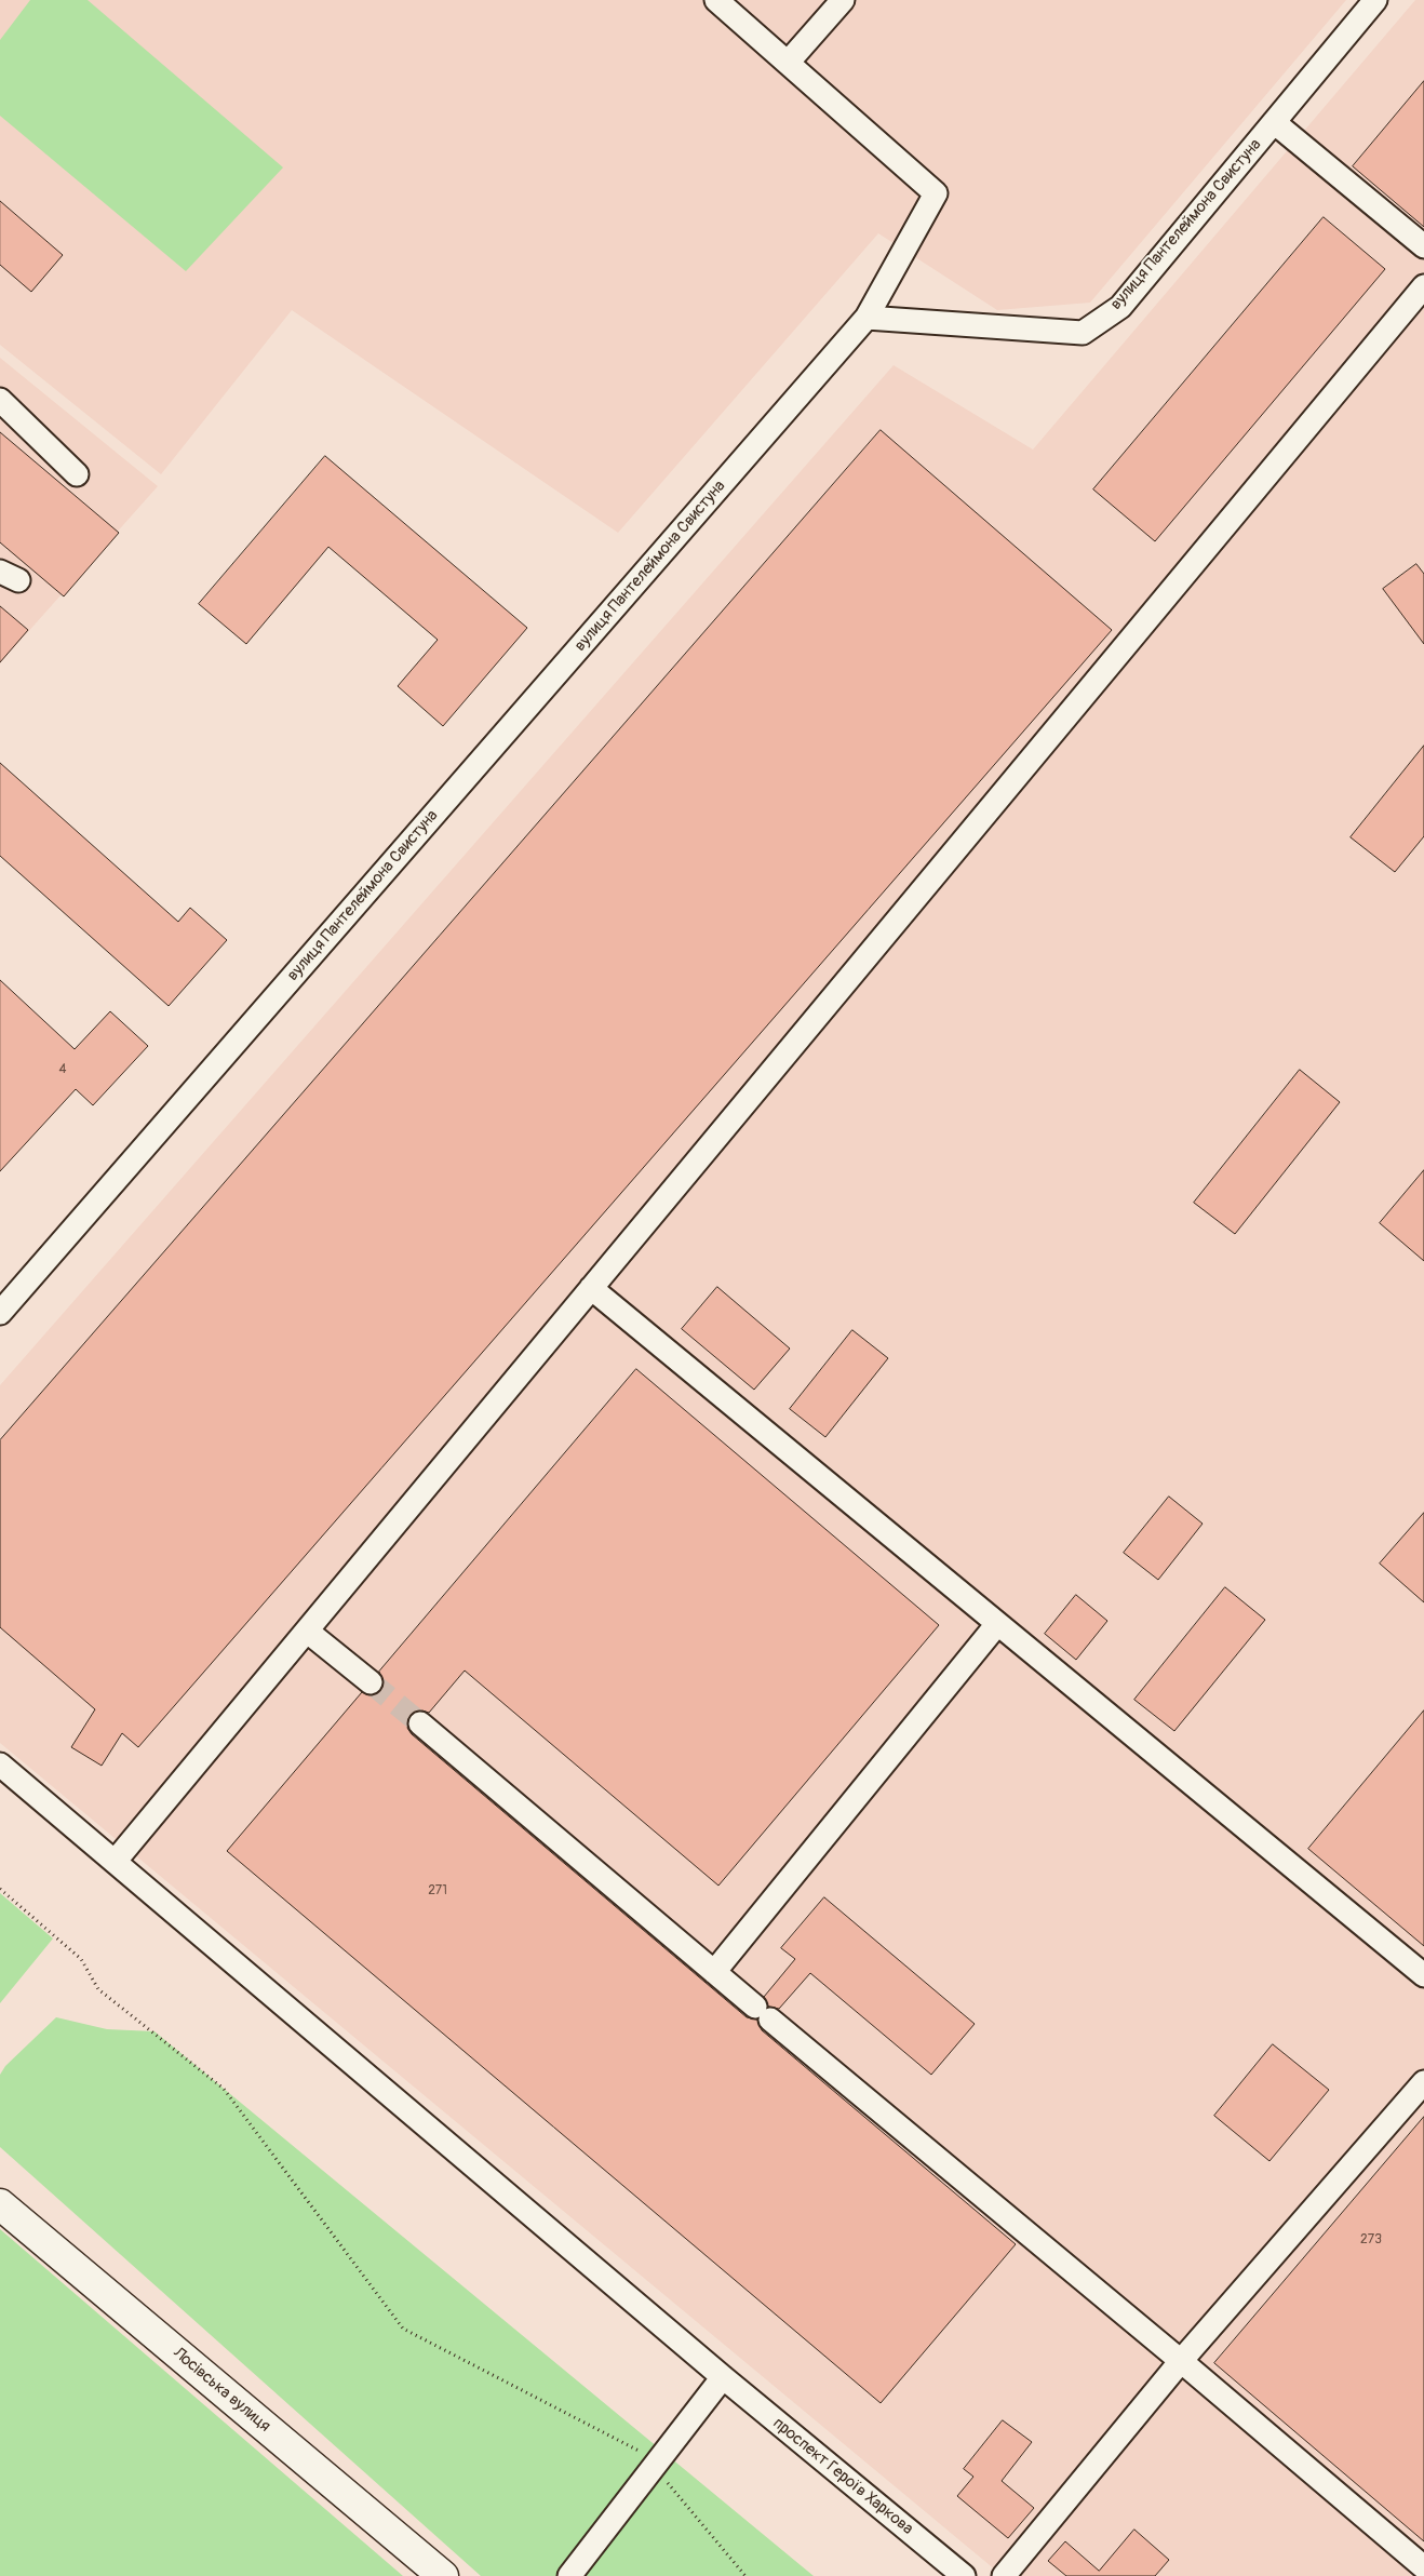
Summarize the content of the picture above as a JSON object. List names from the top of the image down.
{
  "streets": {
    "main road": ["Лосівська вулиця"],
    "street": ["вулиця Пантелеймона Свистуна", "проспект Героїв Харкова"]
  },
  "house_numbers": ["4", "271", "273"]
}
